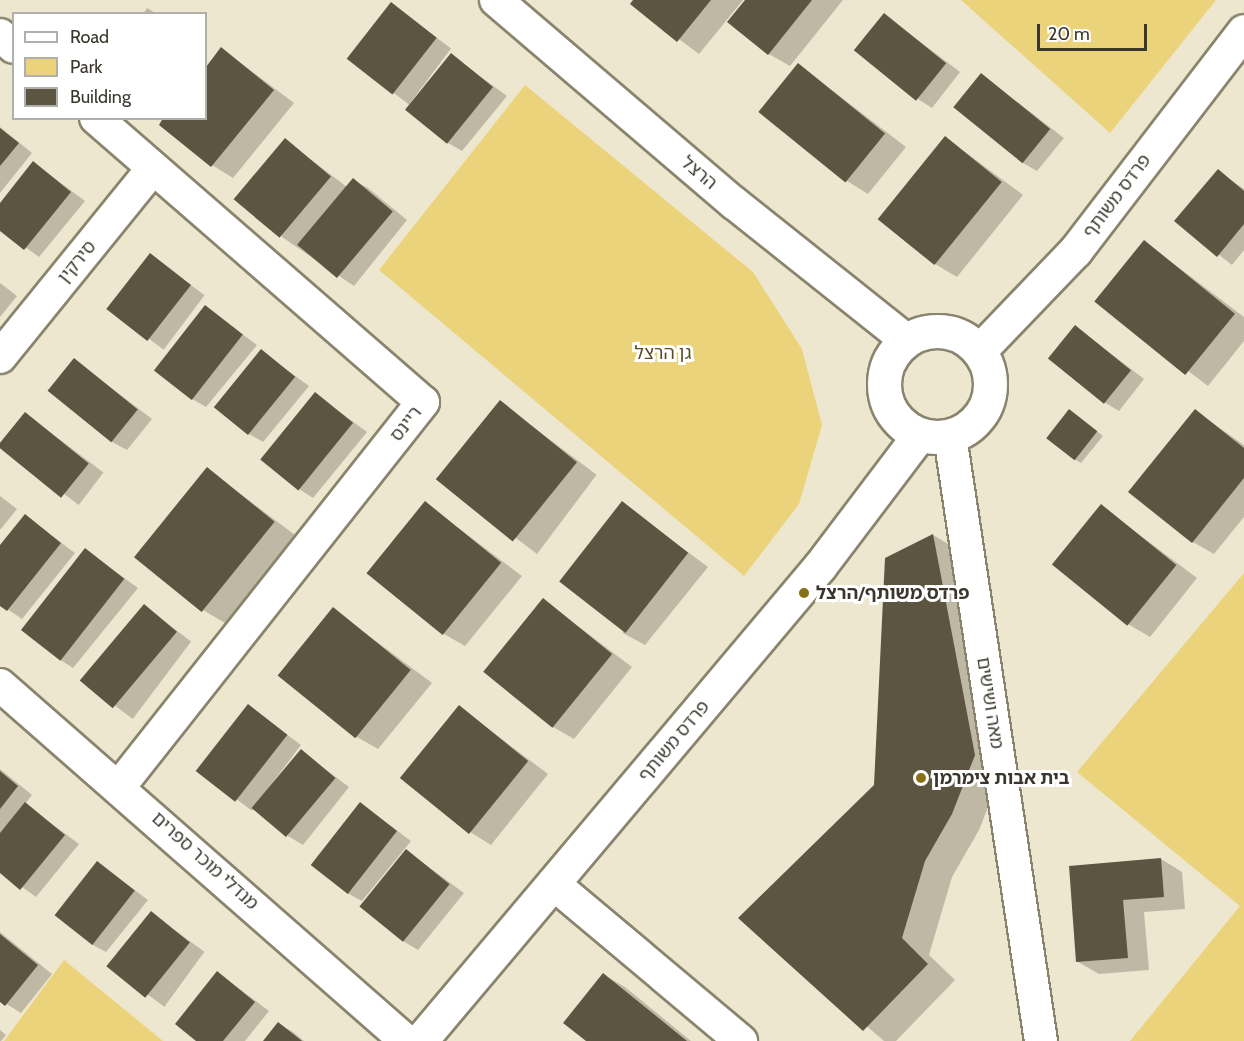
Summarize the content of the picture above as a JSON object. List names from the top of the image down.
{
  "streets": {
    "street": [
      "הרצל",
      "פרדס משותף",
      "סירקין",
      "ריינס",
      "מאה ושישים",
      "מנדלי מוכר ספרים"
    ]
  },
  "crossings": [
    ["הרצל", "פרדס משותף"],
    ["הרצל", "מאה ושישים"],
    ["פרדס משותף", "מאה ושישים"],
    ["סירקין", "ריינס"],
    ["ריינס", "מנדלי מוכר ספרים"]
  ],
  "parks": ["גן הרצל"],
  "places": ["פרדס משותף/הרצל", "בית אבות צימרמן"],
  "legend": ["Road", "Park", "Building"],
  "scale_bar": "20 m"
}
